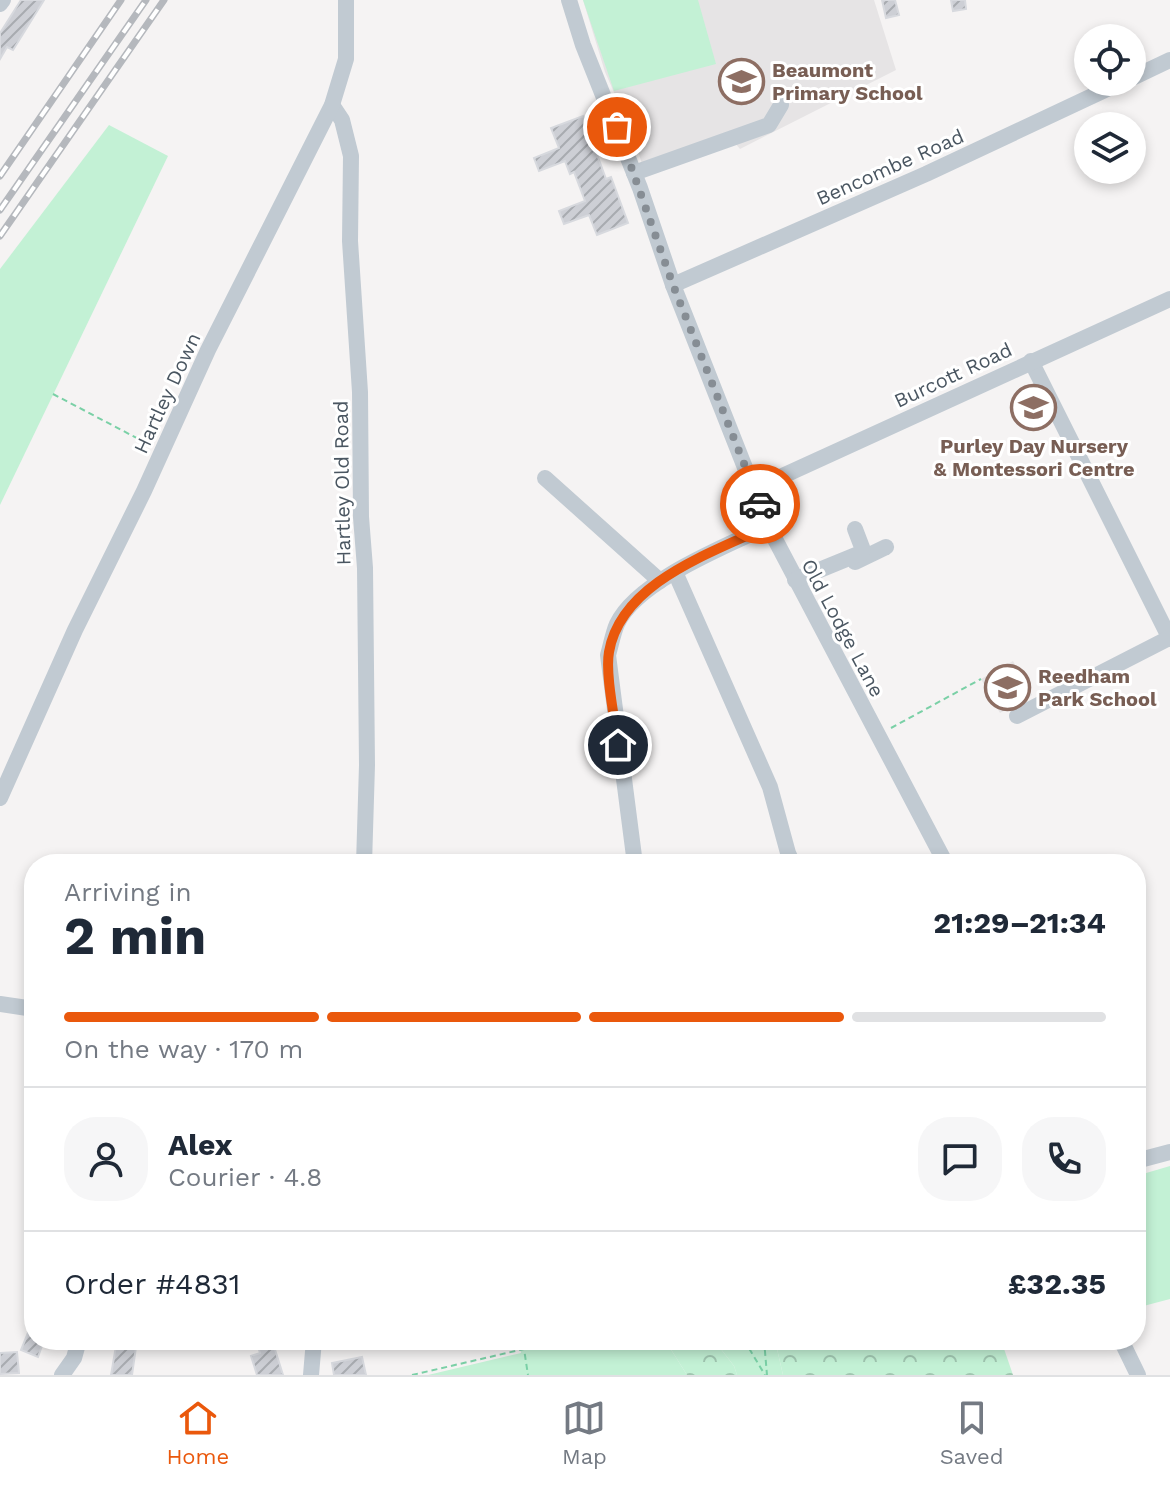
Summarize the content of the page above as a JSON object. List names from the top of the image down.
{
  "streets": {
    "street": [
      "Bencombe Road",
      "Burcott Road",
      "Hartley Down",
      "Hartley Old Road",
      "Old Lodge Lane"
    ]
  },
  "crossings": [
    ["Bencombe Road", "Old Lodge Lane"],
    ["Burcott Road", "Old Lodge Lane"],
    ["Hartley Down", "Hartley Old Road"]
  ],
  "places": {
    "school or university": ["Beaumont Primary School", "Purley Day Nursery & Montessori Centre", "Reedham Park School"]
  },
  "page": {
    "heading": ["2 min", "Arriving in", "21:29–21:34"],
    "panel": [
      "Alex",
      "Courier · 4.8",
      "Order #4831",
      "£32.35"
    ],
    "bar": "On the way · 170 m",
    "tabs": ["Home", "Map", "Saved"]
  }
}
